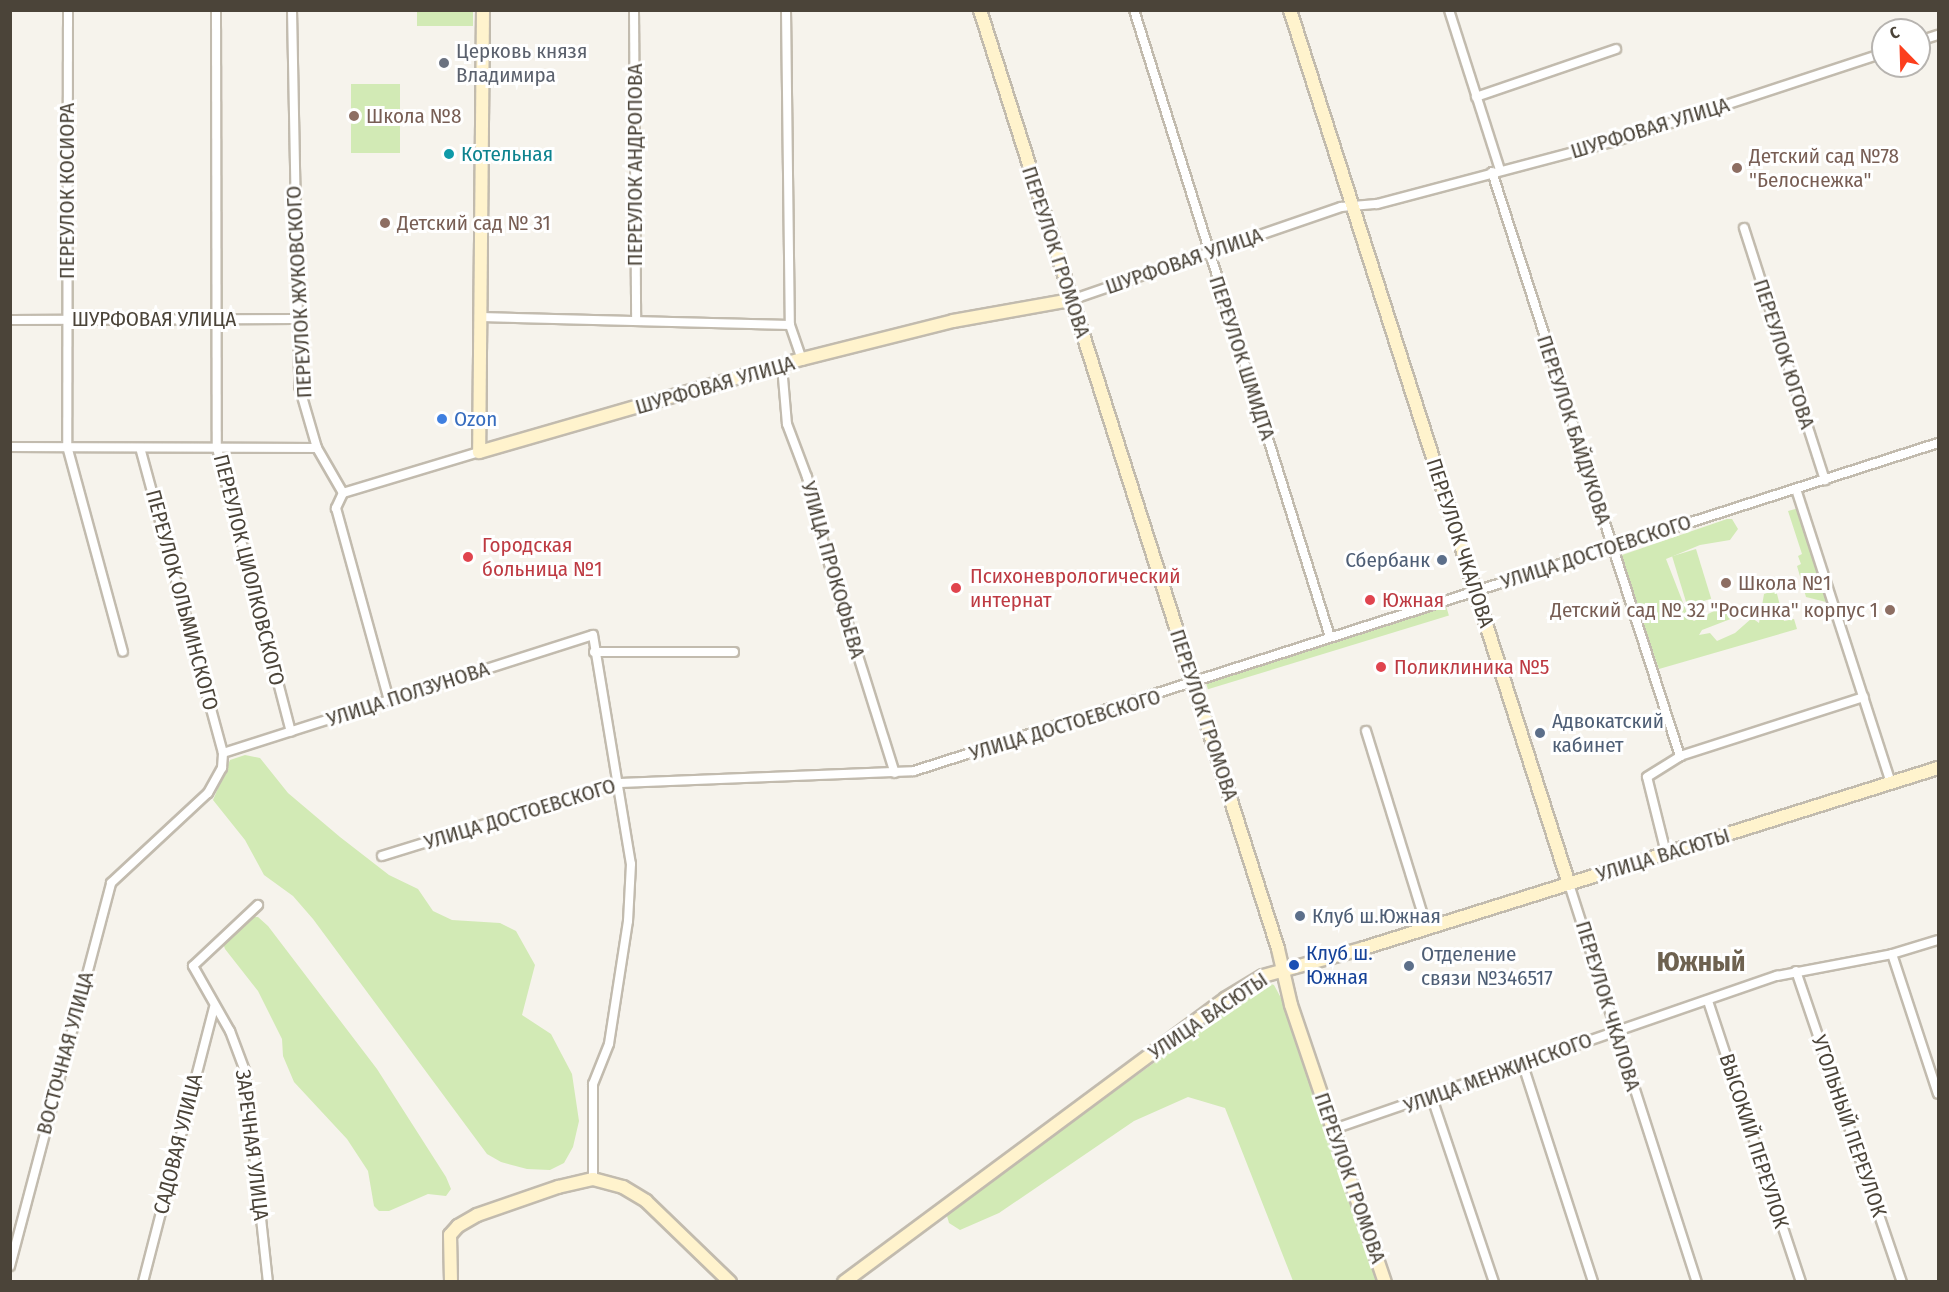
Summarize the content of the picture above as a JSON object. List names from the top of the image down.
{
  "streets": {
    "street": [
      "ШУРФОВАЯ УЛИЦА",
      "ПЕРЕУЛОК АНДРОПОВА",
      "ПЕРЕУЛОК КОСИОРА",
      "ПЕРЕУЛОК ГРОМОВА",
      "ПЕРЕУЛОК ЖУКОВСКОГО",
      "ПЕРЕУЛОК ЮГОВА",
      "ПЕРЕУЛОК ШМИДТА",
      "ПЕРЕУЛОК БАЙДУКОВА",
      "ПЕРЕУЛОК ЧКАЛОВА",
      "УЛИЦА ДОСТОЕВСКОГО",
      "ПЕРЕУЛОК ЦИОЛКОВСКОГО",
      "УЛИЦА ПРОКОФЬЕВА",
      "ПЕРЕУЛОК ОЛЬМИНСКОГО",
      "УЛИЦА ПОЛЗУНОВА",
      "УЛИЦА ВАСЮТЫ",
      "ВОСТОЧНАЯ УЛИЦА",
      "УЛИЦА МЕНЖИНСКОГО",
      "УГОЛЬНЫЙ ПЕРЕУЛОК",
      "ВЫСОКИЙ ПЕРЕУЛОК",
      "САДОВАЯ УЛИЦА",
      "ЗАРЕЧНАЯ УЛИЦА"
    ]
  },
  "crossings": [
    ["ШУРФОВАЯ УЛИЦА", "ПЕРЕУЛОК АНДРОПОВА"],
    ["ШУРФОВАЯ УЛИЦА", "ПЕРЕУЛОК КОСИОРА"],
    ["ШУРФОВАЯ УЛИЦА", "ПЕРЕУЛОК ГРОМОВА"],
    ["ШУРФОВАЯ УЛИЦА", "ПЕРЕУЛОК ЖУКОВСКОГО"],
    ["ШУРФОВАЯ УЛИЦА", "ПЕРЕУЛОК ШМИДТА"],
    ["ШУРФОВАЯ УЛИЦА", "ПЕРЕУЛОК БАЙДУКОВА"],
    ["ШУРФОВАЯ УЛИЦА", "ПЕРЕУЛОК ЧКАЛОВА"],
    ["ШУРФОВАЯ УЛИЦА", "ПЕРЕУЛОК ЦИОЛКОВСКОГО"],
    ["ШУРФОВАЯ УЛИЦА", "УЛИЦА ПРОКОФЬЕВА"],
    ["ПЕРЕУЛОК ГРОМОВА", "УЛИЦА ДОСТОЕВСКОГО"],
    ["ПЕРЕУЛОК ГРОМОВА", "УЛИЦА ВАСЮТЫ"],
    ["ПЕРЕУЛОК ГРОМОВА", "УЛИЦА МЕНЖИНСКОГО"],
    ["ПЕРЕУЛОК ЮГОВА", "УЛИЦА ДОСТОЕВСКОГО"],
    ["ПЕРЕУЛОК ШМИДТА", "УЛИЦА ДОСТОЕВСКОГО"],
    ["ПЕРЕУЛОК БАЙДУКОВА", "УЛИЦА ДОСТОЕВСКОГО"],
    ["ПЕРЕУЛОК ЧКАЛОВА", "УЛИЦА ДОСТОЕВСКОГО"],
    ["ПЕРЕУЛОК ЧКАЛОВА", "УЛИЦА ВАСЮТЫ"],
    ["ПЕРЕУЛОК ЧКАЛОВА", "УЛИЦА МЕНЖИНСКОГО"],
    ["УЛИЦА ДОСТОЕВСКОГО", "УЛИЦА ПРОКОФЬЕВА"],
    ["ПЕРЕУЛОК ЦИОЛКОВСКОГО", "УЛИЦА ПОЛЗУНОВА"],
    ["ПЕРЕУЛОК ОЛЬМИНСКОГО", "УЛИЦА ПОЛЗУНОВА"],
    ["ПЕРЕУЛОК ОЛЬМИНСКОГО", "ВОСТОЧНАЯ УЛИЦА"],
    ["УЛИЦА ПОЛЗУНОВА", "ВОСТОЧНАЯ УЛИЦА"],
    ["УЛИЦА МЕНЖИНСКОГО", "УГОЛЬНЫЙ ПЕРЕУЛОК"],
    ["УЛИЦА МЕНЖИНСКОГО", "ВЫСОКИЙ ПЕРЕУЛОК"],
    ["САДОВАЯ УЛИЦА", "ЗАРЕЧНАЯ УЛИЦА"]
  ],
  "districts": ["Южный"],
  "places": [
    "Церковь князя Владимира",
    "Школа №8",
    "Котельная",
    "Детский сад №78 \"Белоснежка\"",
    "Детский сад № 31",
    "Ozon",
    "Городская больница №1",
    "Сбербанк",
    "Школа №1",
    "Психоневрологический интернат",
    "Южная",
    "Детский сад № 32 \"Росинка\" корпус 1",
    "Поликлиника №5",
    "Адвокатский кабинет",
    "Клуб ш.Южная",
    "Клуб ш. Южная",
    "Отделение связи №346517"
  ],
  "north": "top left"
}
